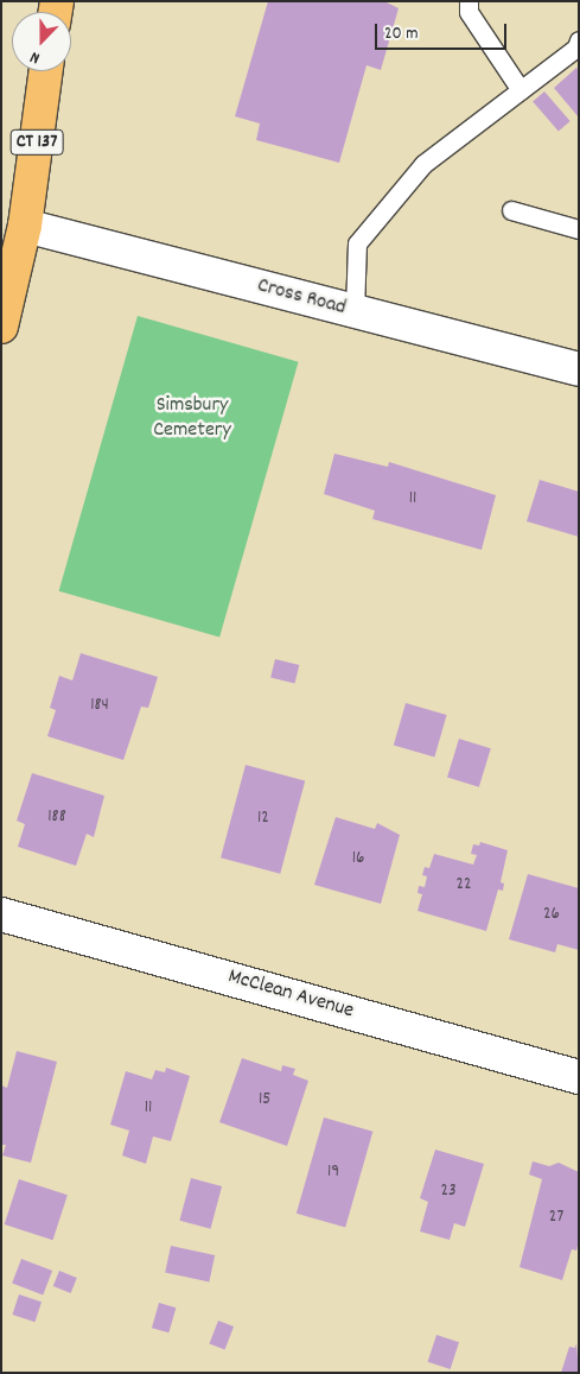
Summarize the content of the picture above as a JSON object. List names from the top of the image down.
{
  "streets": {
    "main road": ["CT 137"],
    "street": ["Cross Road", "McClean Avenue"]
  },
  "crossings": [
    ["CT 137", "Cross Road"]
  ],
  "parks": ["Simsbury Cemetery"],
  "house_numbers": [
    "11",
    "184",
    "188",
    "12",
    "16",
    "22",
    "26",
    "15",
    "11",
    "19",
    "23",
    "27"
  ],
  "scale_bar": "20 m",
  "north": "bottom"
}
